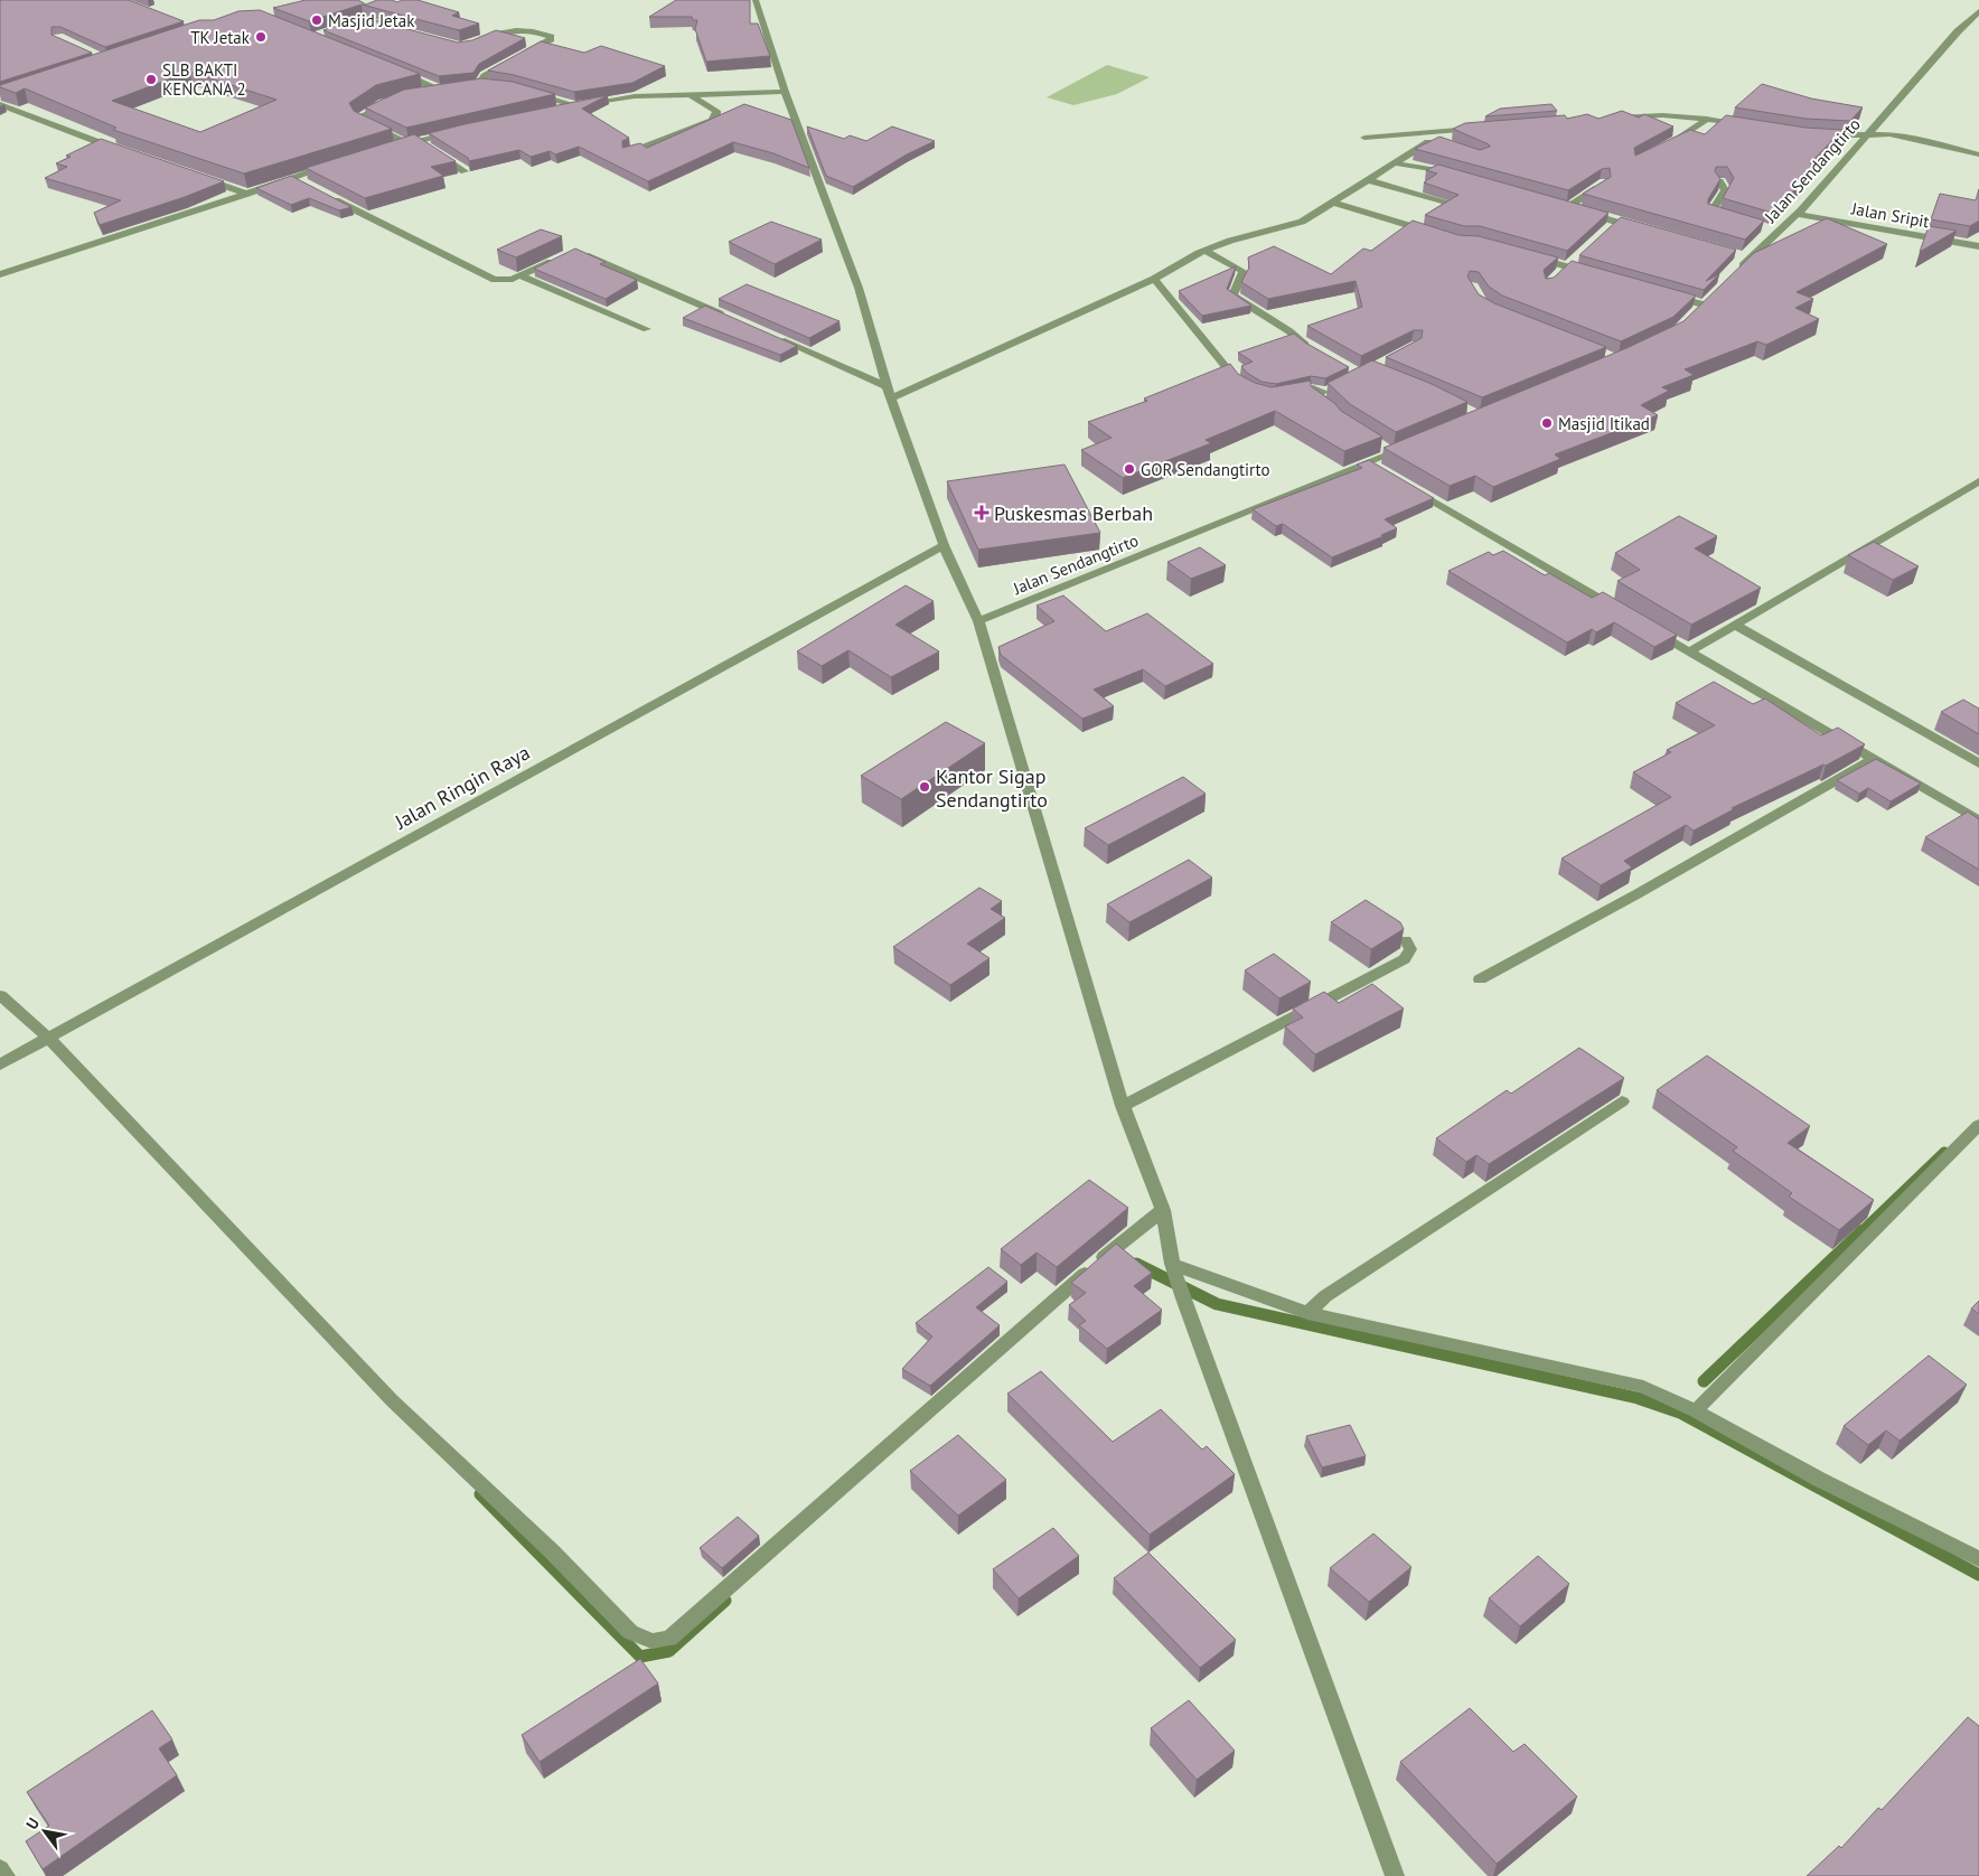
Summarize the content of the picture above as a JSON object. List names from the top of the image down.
{
  "streets": {
    "street": ["Jalan Sendangtirto", "Jalan Sripit", "Jalan Ringin Raya"]
  },
  "crossings": [
    ["Jalan Sendangtirto", "Jalan Sripit"]
  ],
  "places": {
    "other": [
      "Masjid Jetak",
      "TK Jetak",
      "SLB BAKTI KENCANA 2",
      "Masjid Itikad",
      "GOR Sendangtirto",
      "Kantor Sigap Sendangtirto"
    ],
    "health": ["Puskesmas Berbah"]
  },
  "north": "top left"
}
